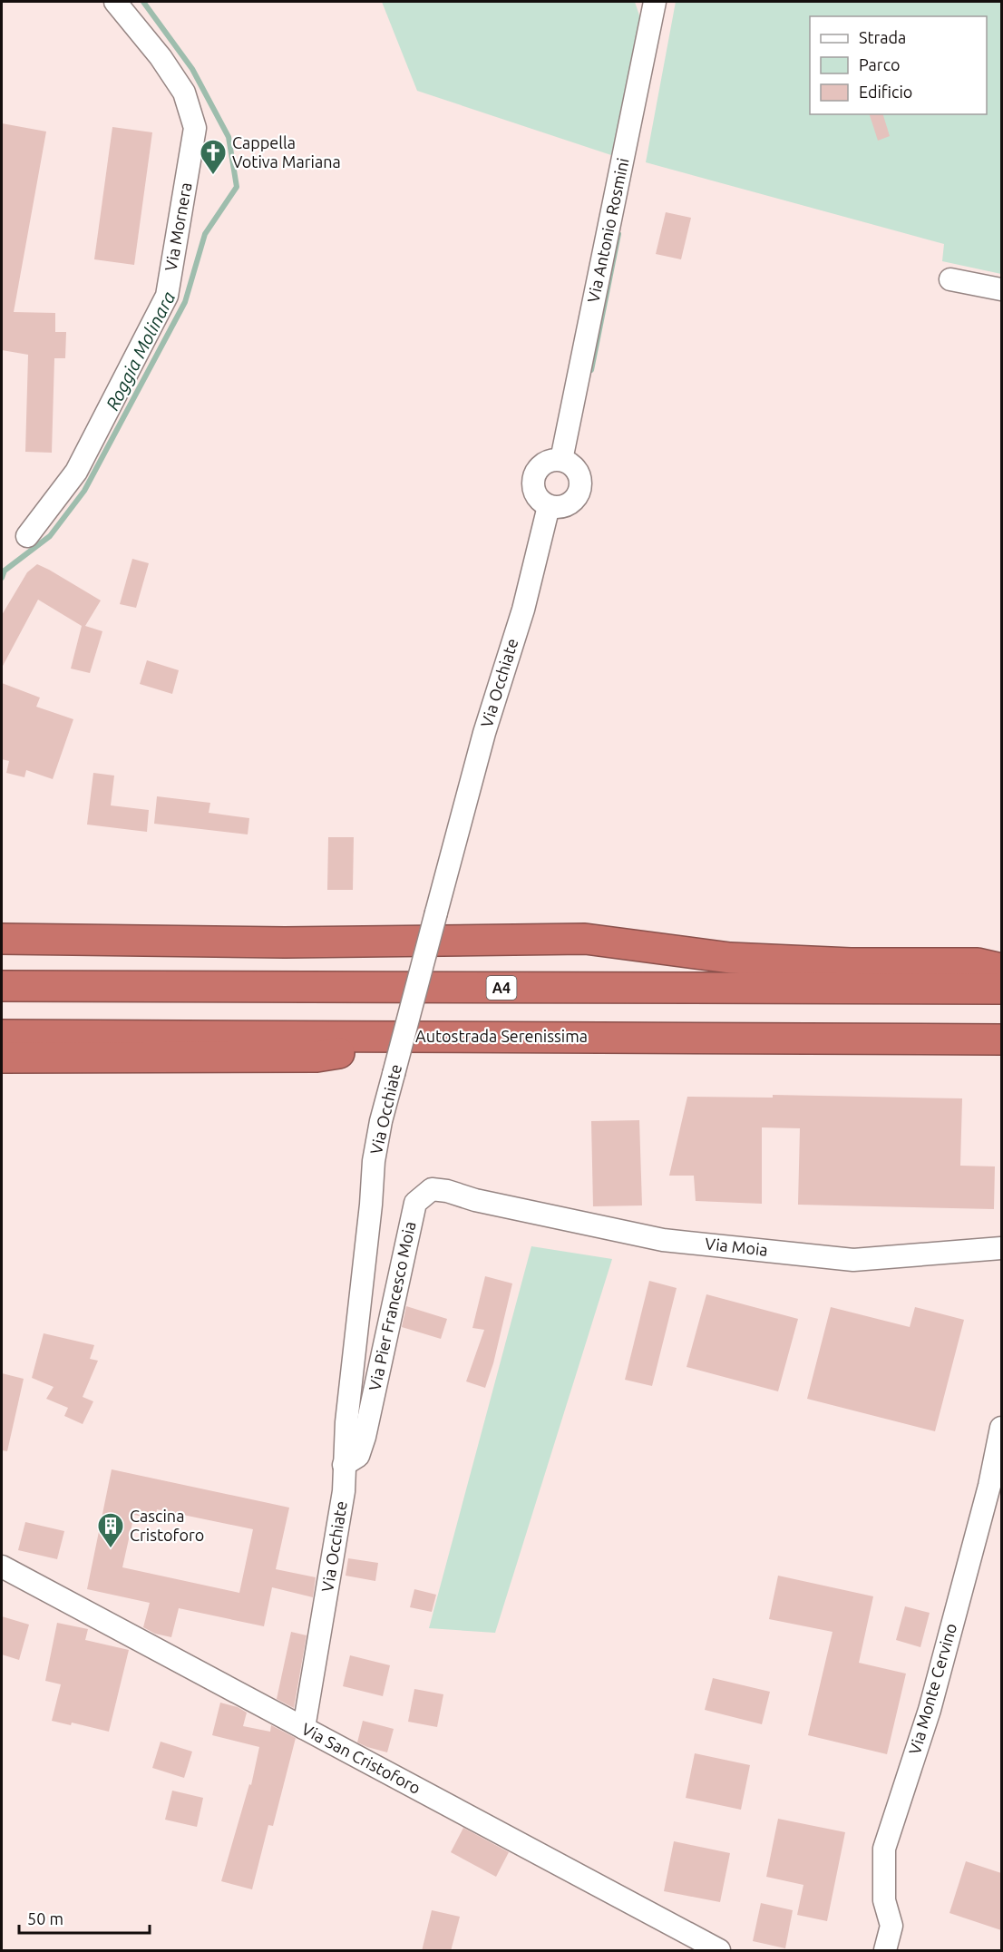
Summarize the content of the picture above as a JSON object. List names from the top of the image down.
{
  "streets": {
    "highway": ["A4", "Autostrada Serenissima"],
    "street": [
      "Via Mornera",
      "Via Antonio Rosmini",
      "Via Occhiate",
      "Via Moia",
      "Via Pier Francesco Moia",
      "Via Monte Cervino",
      "Via San Cristoforo"
    ]
  },
  "crossings": [
    ["Via Antonio Rosmini", "Via Occhiate"],
    ["Via Occhiate", "Via Pier Francesco Moia"],
    ["Via Occhiate", "Via San Cristoforo"],
    ["Via Moia", "Via Pier Francesco Moia"]
  ],
  "water": ["Roggia Molinara"],
  "places": {
    "church": ["Cappella Votiva Mariana"],
    "building": ["Cascina Cristoforo"]
  },
  "legend": ["Strada", "Parco", "Edificio"],
  "scale_bar": "50 m"
}
